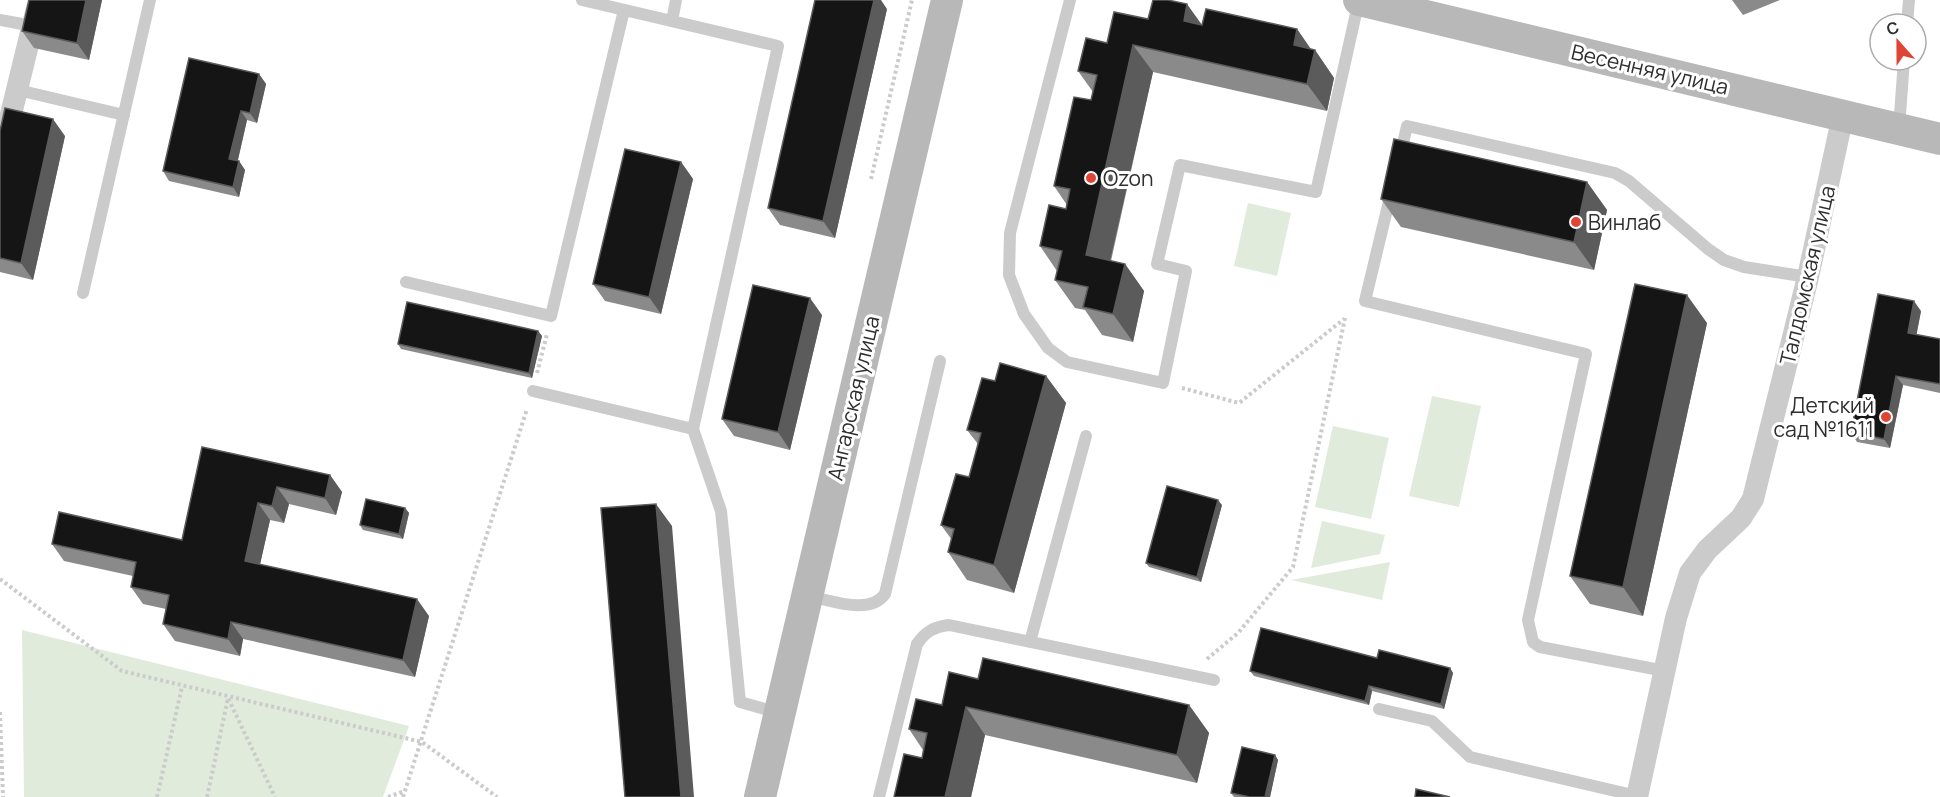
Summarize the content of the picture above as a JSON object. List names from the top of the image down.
{
  "streets": {
    "street": ["Весенняя улица", "Талдомская улица", "Ангарская улица"]
  },
  "crossings": [
    ["Весенняя улица", "Талдомская улица"]
  ],
  "places": ["Ozon", "Винлаб", "Детский сад №1611"],
  "north": "top"
}
